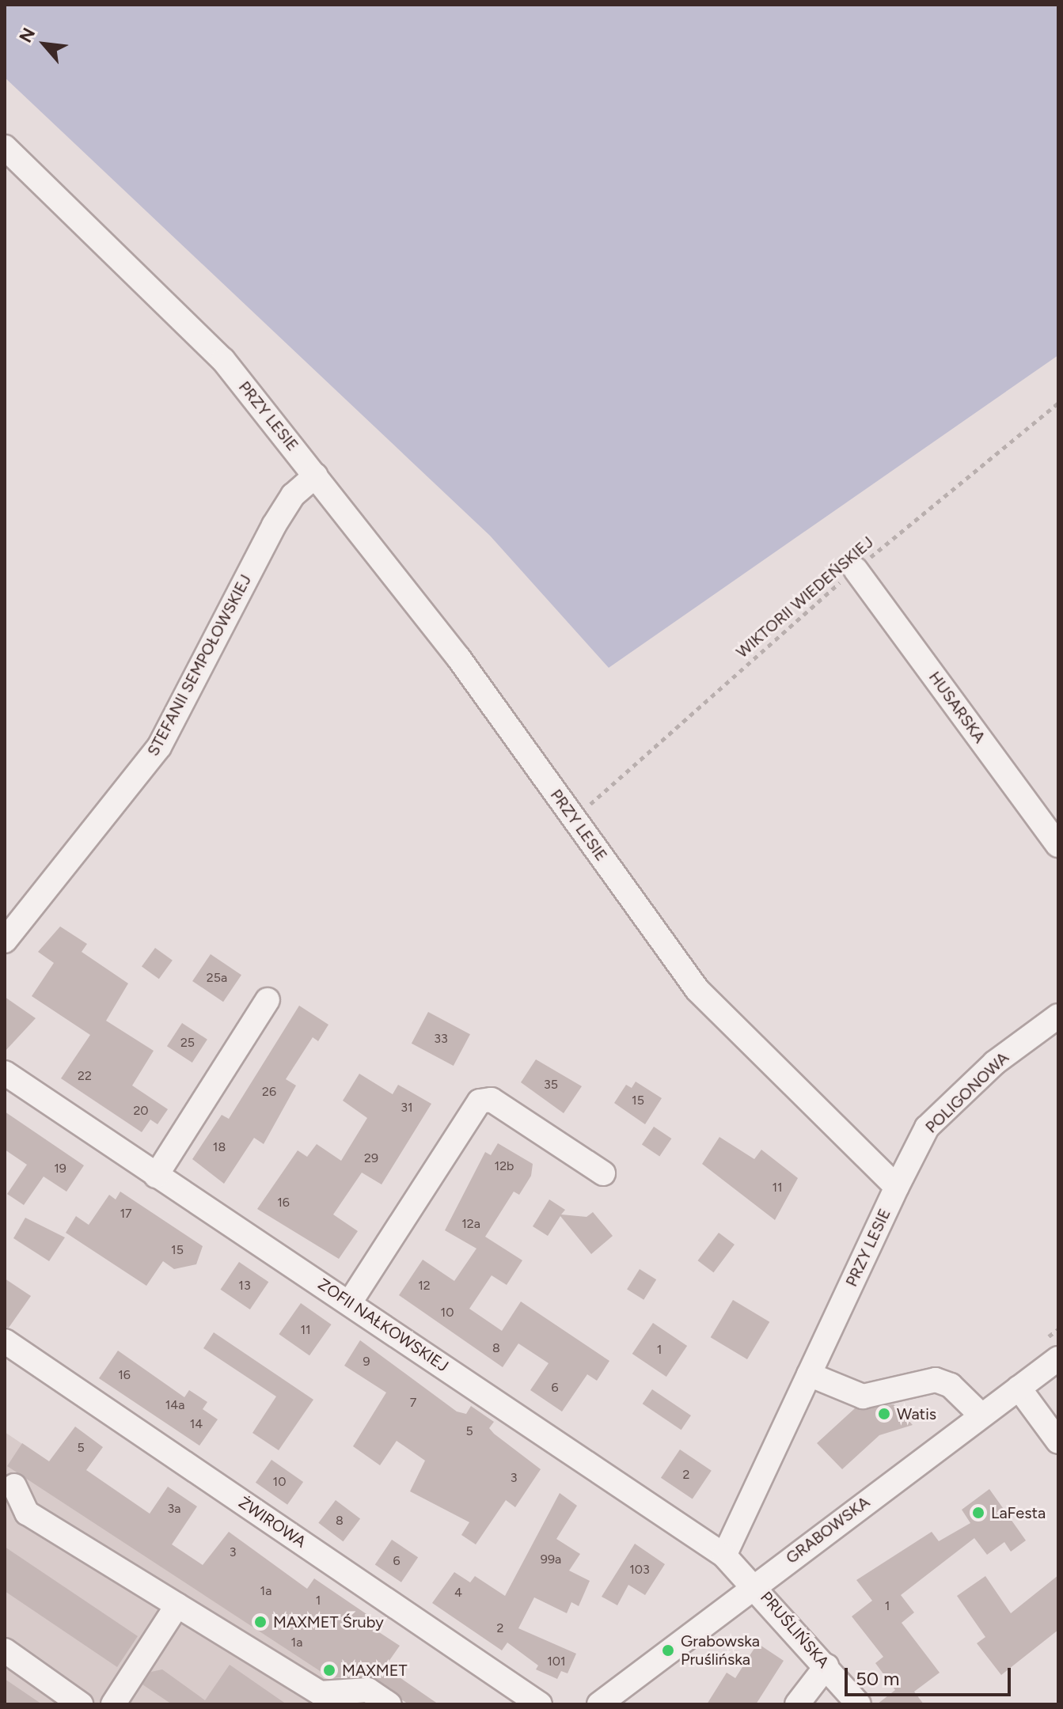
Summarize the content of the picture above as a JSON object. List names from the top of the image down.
{
  "streets": {
    "street": [
      "PRZY LESIE",
      "STEFANII SEMPOŁOWSKIEJ",
      "HUSARSKA",
      "POLIGONOWA",
      "ZOFII NAŁKOWSKIEJ",
      "ŻWIROWA",
      "GRABOWSKA",
      "PRUŚLIŃSKA"
    ],
    "path": ["WIKTORII WIEDEŃSKIEJ"]
  },
  "crossings": [
    ["PRZY LESIE", "WIKTORII WIEDEŃSKIEJ"],
    ["PRZY LESIE", "STEFANII SEMPOŁOWSKIEJ"],
    ["PRZY LESIE", "POLIGONOWA"],
    ["PRZY LESIE", "ZOFII NAŁKOWSKIEJ"],
    ["WIKTORII WIEDEŃSKIEJ", "HUSARSKA"],
    ["ZOFII NAŁKOWSKIEJ", "GRABOWSKA"],
    ["ZOFII NAŁKOWSKIEJ", "PRUŚLIŃSKA"],
    ["GRABOWSKA", "PRUŚLIŃSKA"]
  ],
  "places": [
    "Watis",
    "LaFesta",
    "MAXMET Śruby",
    "Grabowska Pruślińska",
    "MAXMET"
  ],
  "house_numbers": [
    "25a",
    "33",
    "25",
    "22",
    "35",
    "26",
    "15",
    "31",
    "20",
    "18",
    "29",
    "12b",
    "19",
    "11",
    "16",
    "17",
    "12a",
    "15",
    "13",
    "12",
    "10",
    "11",
    "8",
    "1",
    "9",
    "16",
    "6",
    "7",
    "14a",
    "14",
    "5",
    "5",
    "2",
    "3",
    "10",
    "3a",
    "8",
    "3",
    "99a",
    "6",
    "103",
    "1a",
    "4",
    "1",
    "1",
    "2",
    "1a",
    "101"
  ],
  "scale_bar": "50 m",
  "north": "top left"
}
